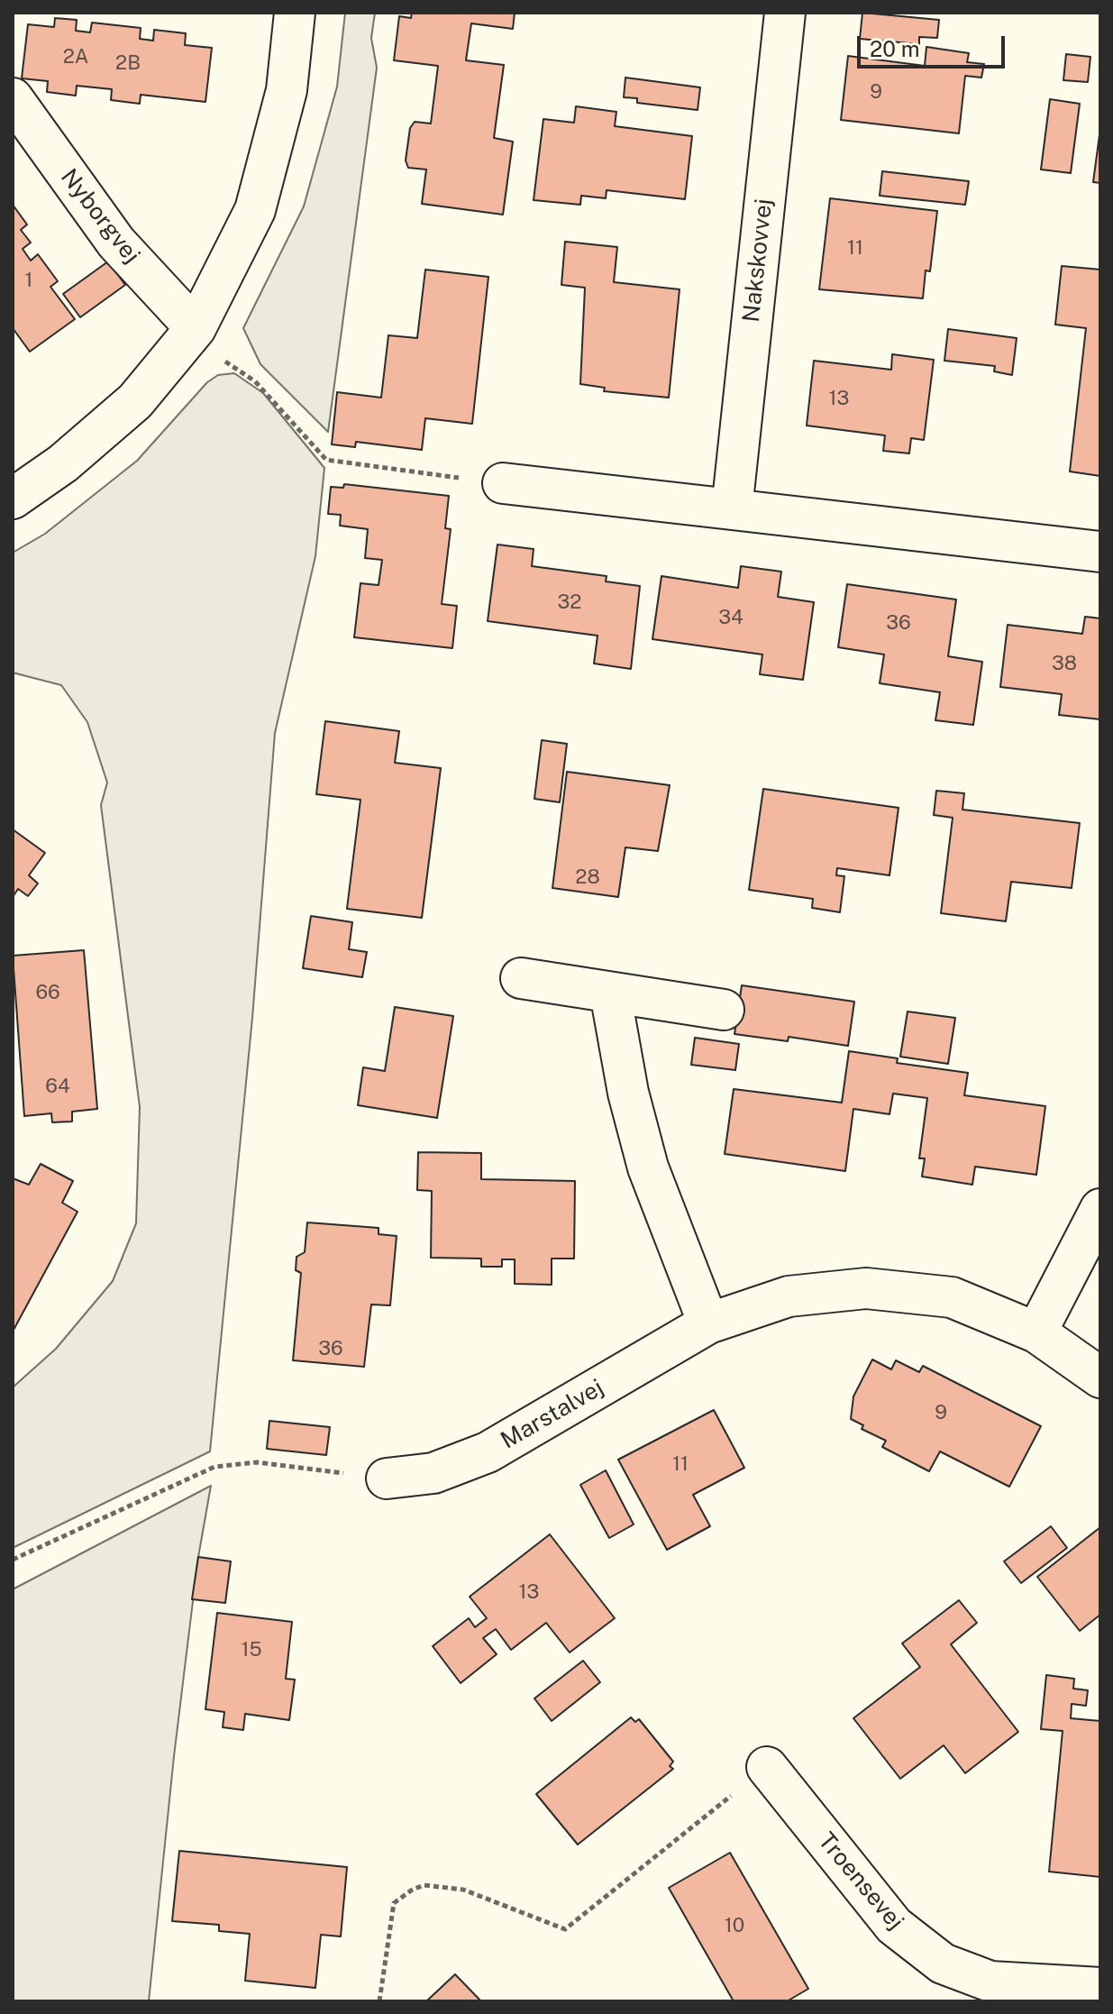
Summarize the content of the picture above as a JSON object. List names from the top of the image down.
{
  "streets": {
    "street": [
      "Nyborgvej",
      "Nakskovvej",
      "Marstalvej",
      "Troensevej"
    ]
  },
  "house_numbers": [
    "2A",
    "2B",
    "9",
    "11",
    "1",
    "13",
    "32",
    "34",
    "36",
    "38",
    "28",
    "66",
    "64",
    "36",
    "9",
    "11",
    "13",
    "15",
    "10"
  ],
  "scale_bar": "20 m"
}
